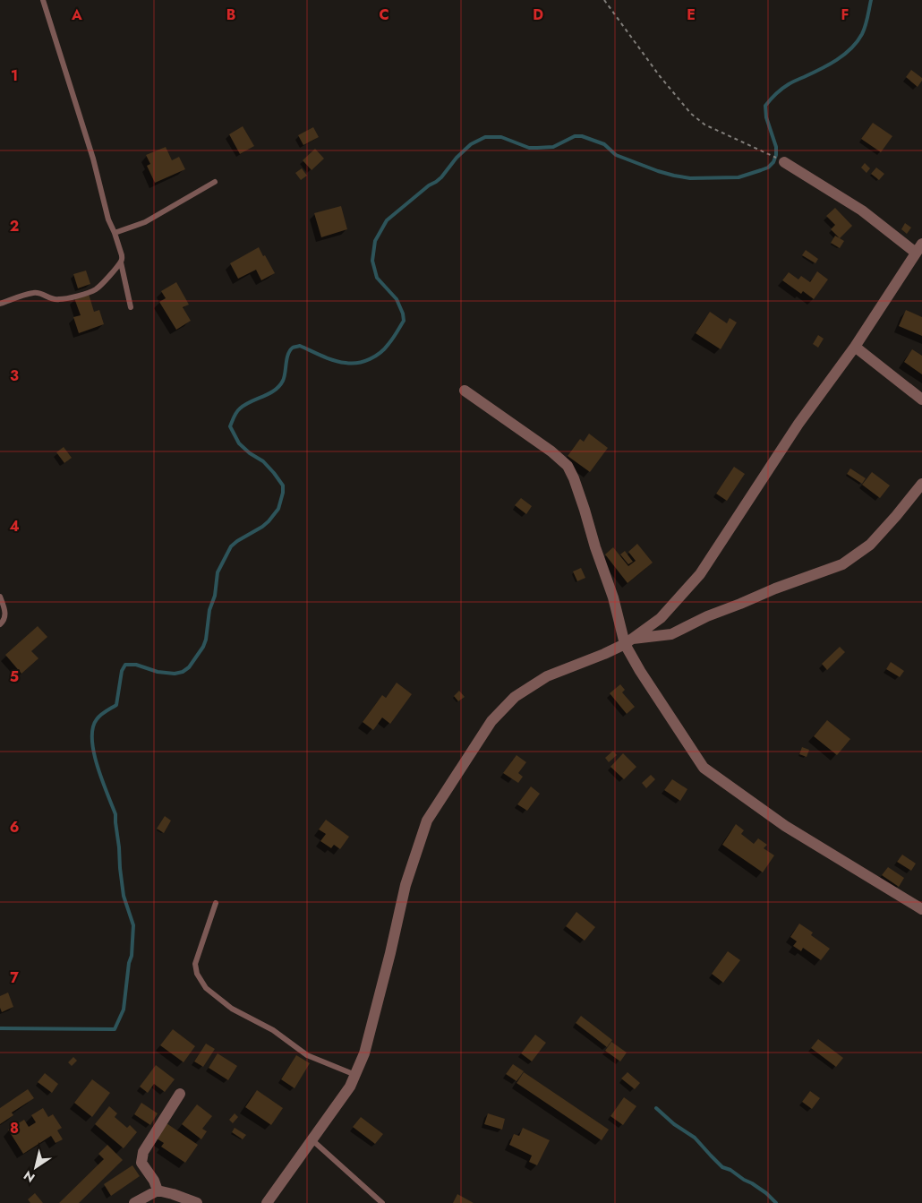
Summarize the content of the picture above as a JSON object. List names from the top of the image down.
{
  "north": "bottom left",
  "grid": {
    "columns": [
      "A",
      "B",
      "C",
      "D",
      "E",
      "F"
    ],
    "rows": [
      "1",
      "2",
      "3",
      "4",
      "5",
      "6",
      "7",
      "8"
    ]
  }
}
